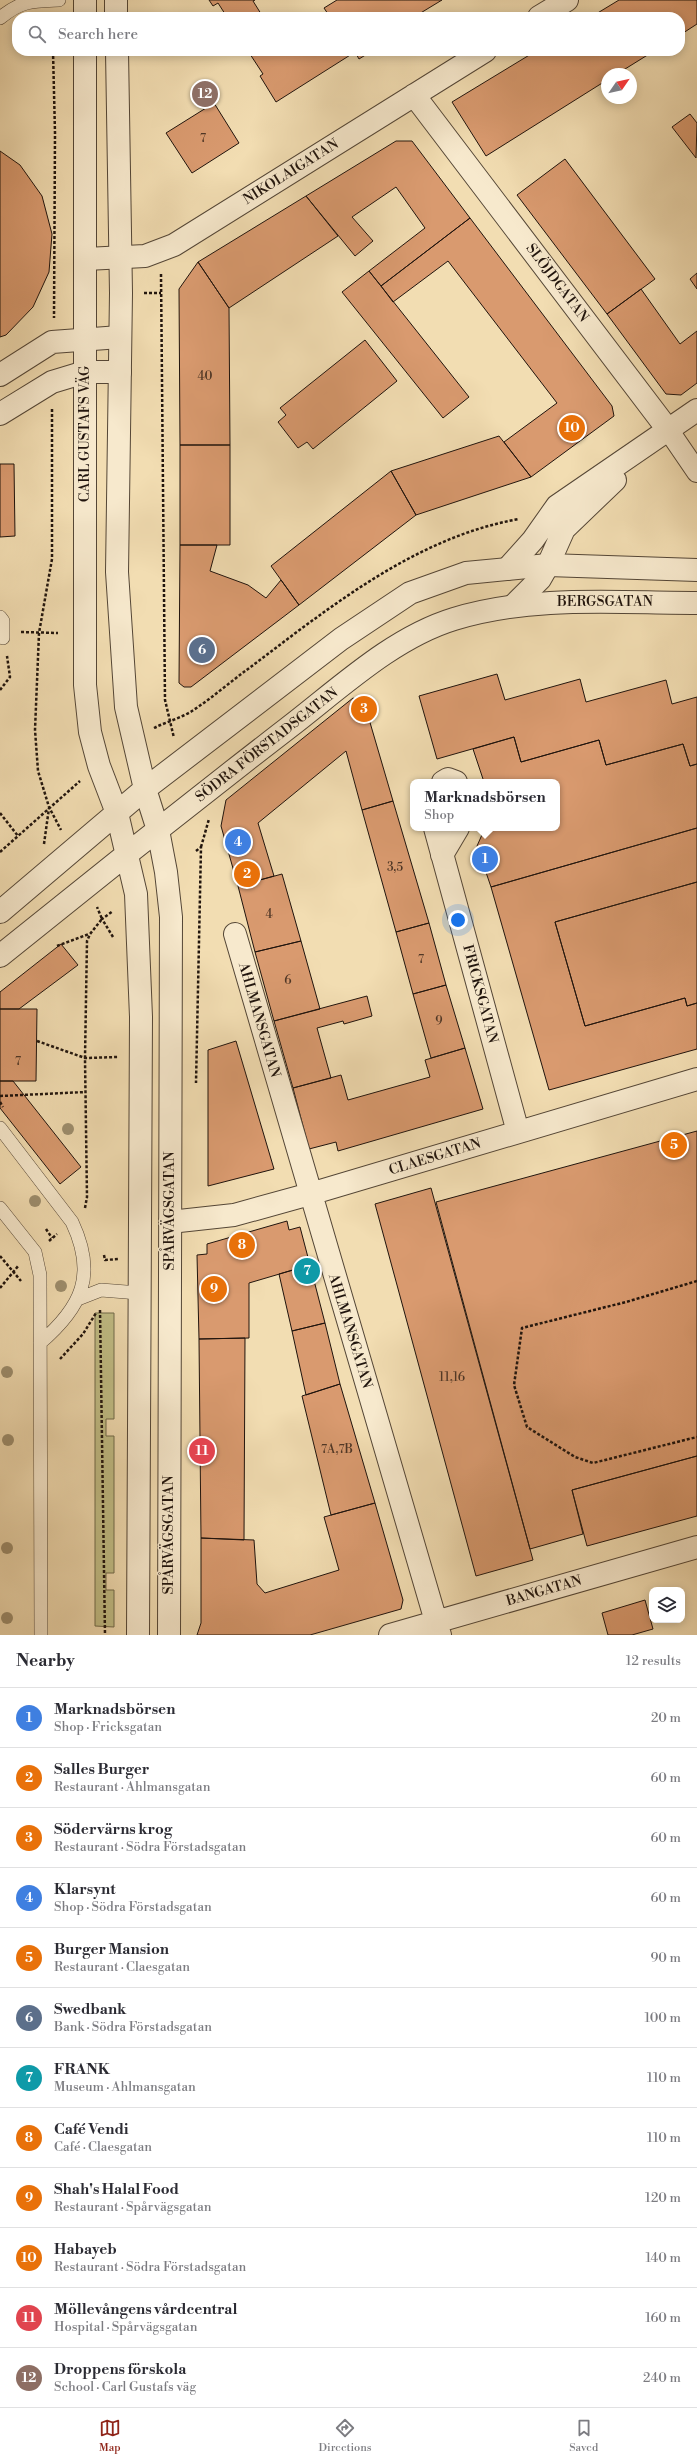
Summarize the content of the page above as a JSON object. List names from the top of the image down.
{
  "streets": {
    "street": [
      "NIKOLAIGATAN",
      "SLÖJDGATAN",
      "CARL GUSTAFS VÄG",
      "BERGSGATAN",
      "SÖDRA FÖRSTADSGATAN",
      "FRICKSGATAN",
      "AHLMANSGATAN",
      "CLAESGATAN",
      "SPÅRVÄGSGATAN",
      "BANGATAN"
    ]
  },
  "crossings": [
    ["NIKOLAIGATAN", "SLÖJDGATAN"],
    ["NIKOLAIGATAN", "CARL GUSTAFS VÄG"],
    ["BERGSGATAN", "SÖDRA FÖRSTADSGATAN"],
    ["SÖDRA FÖRSTADSGATAN", "SPÅRVÄGSGATAN"],
    ["FRICKSGATAN", "CLAESGATAN"],
    ["AHLMANSGATAN", "CLAESGATAN"],
    ["AHLMANSGATAN", "BANGATAN"],
    ["CLAESGATAN", "SPÅRVÄGSGATAN"]
  ],
  "house_numbers": [
    "7",
    "40",
    "3,5",
    "4",
    "7",
    "6",
    "9",
    "7",
    "11,16",
    "7A,7B"
  ],
  "north": "top right",
  "page": {
    "search": "Search here",
    "pins": [
      "12",
      "10",
      "6",
      "3",
      "4",
      "1",
      "2",
      "5",
      "8",
      "7",
      "9",
      "11"
    ],
    "popup": ["Marknadsbörsen", "Shop"],
    "heading": ["Nearby", "12 results"],
    "list": [
      {
        "mark": "1",
        "name": "Marknadsbörsen",
        "note": "Shop · Fricksgatan",
        "value": "20 m"
      },
      {
        "mark": "2",
        "name": "Salles Burger",
        "note": "Restaurant · Ahlmansgatan",
        "value": "60 m"
      },
      {
        "mark": "3",
        "name": "Södervärns krog",
        "note": "Restaurant · Södra Förstadsgatan",
        "value": "60 m"
      },
      {
        "mark": "4",
        "name": "Klarsynt",
        "note": "Shop · Södra Förstadsgatan",
        "value": "60 m"
      },
      {
        "mark": "5",
        "name": "Burger Mansion",
        "note": "Restaurant · Claesgatan",
        "value": "90 m"
      },
      {
        "mark": "6",
        "name": "Swedbank",
        "note": "Bank · Södra Förstadsgatan",
        "value": "100 m"
      },
      {
        "mark": "7",
        "name": "FRANK",
        "note": "Museum · Ahlmansgatan",
        "value": "110 m"
      },
      {
        "mark": "8",
        "name": "Café Vendi",
        "note": "Café · Claesgatan",
        "value": "110 m"
      },
      {
        "mark": "9",
        "name": "Shah's Halal Food",
        "note": "Restaurant · Spårvägsgatan",
        "value": "120 m"
      },
      {
        "mark": "10",
        "name": "Habayeb",
        "note": "Restaurant · Södra Förstadsgatan",
        "value": "140 m"
      },
      {
        "mark": "11",
        "name": "Möllevångens vårdcentral",
        "note": "Hospital · Spårvägsgatan",
        "value": "160 m"
      },
      {
        "mark": "12",
        "name": "Droppens förskola",
        "note": "School · Carl Gustafs väg",
        "value": "240 m"
      }
    ],
    "nav": ["Map", "Directions", "Saved"]
  }
}
